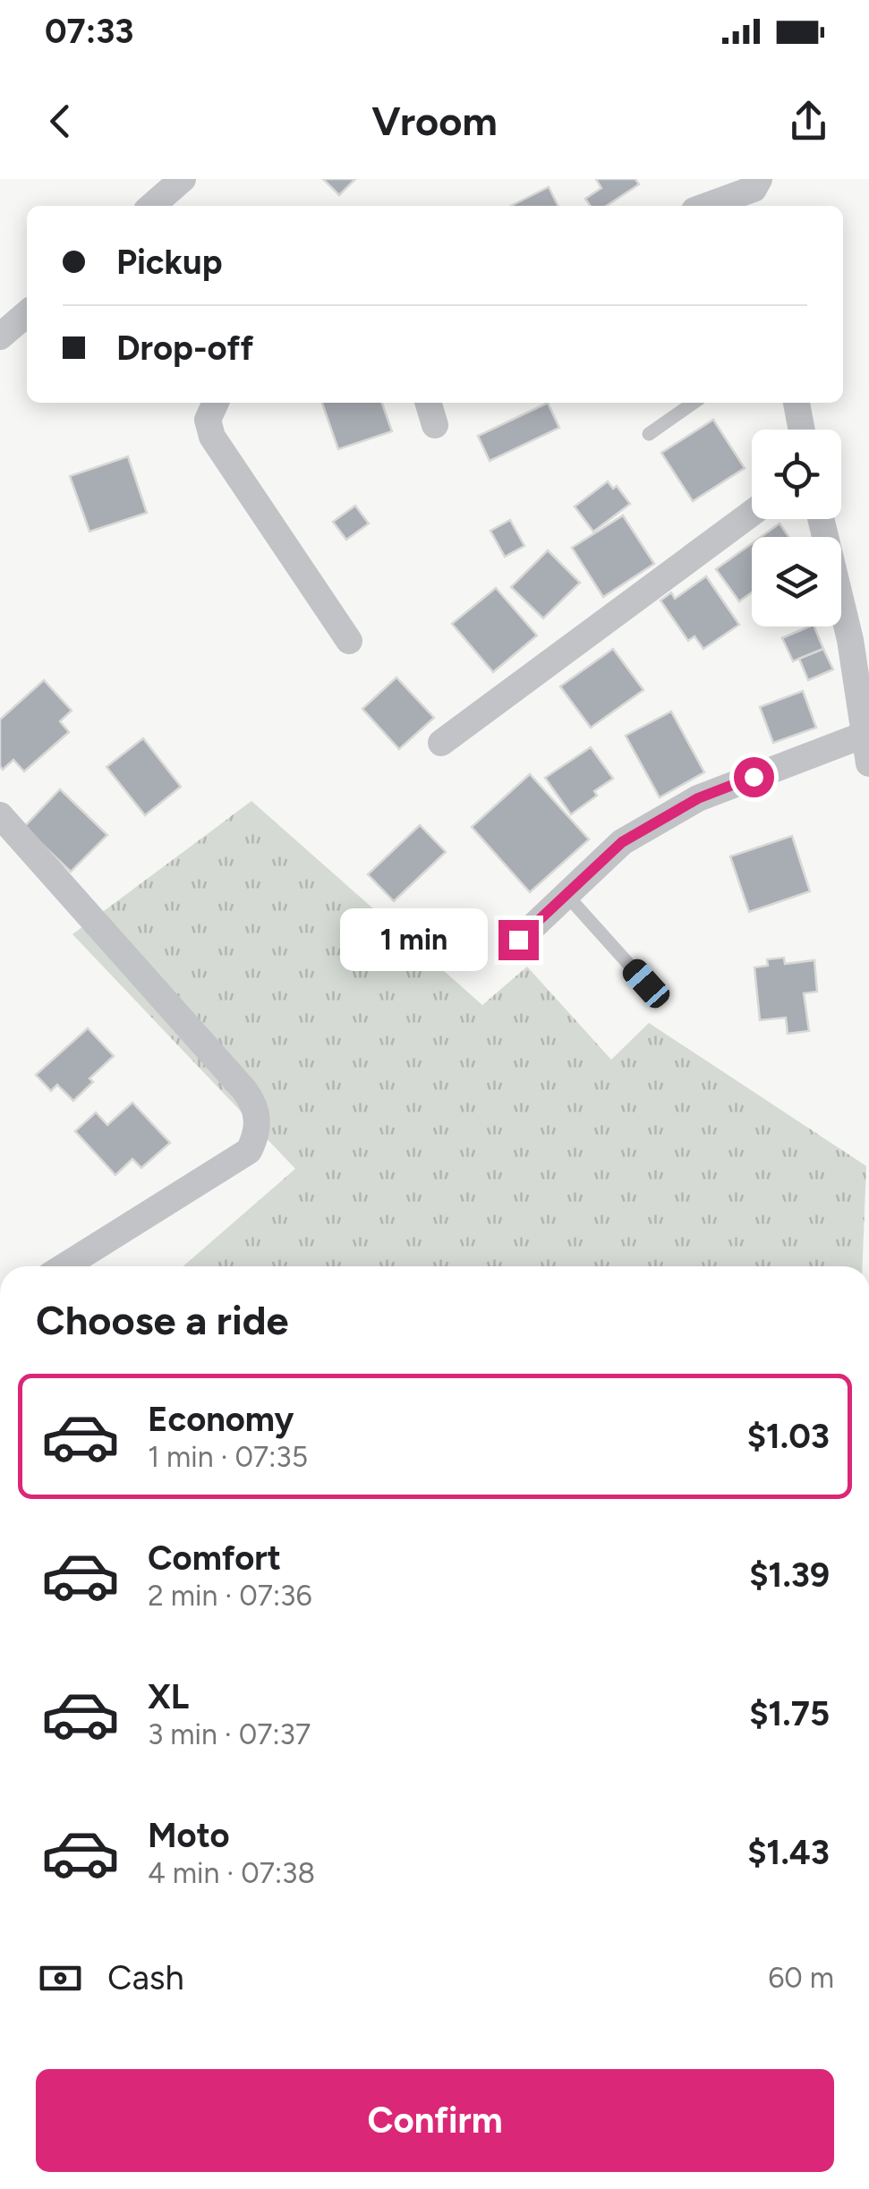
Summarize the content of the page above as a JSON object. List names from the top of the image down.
{
  "page": {
    "status": "07:33",
    "header": "Vroom",
    "banner": ["Pickup", "Drop-off"],
    "bubble": "1 min",
    "heading": "Choose a ride",
    "list": [
      {
        "name": "Economy",
        "note": "1 min · 07:35",
        "value": "$1.03"
      },
      {
        "name": "Comfort",
        "note": "2 min · 07:36",
        "value": "$1.39"
      },
      {
        "name": "XL",
        "note": "3 min · 07:37",
        "value": "$1.75"
      },
      {
        "name": "Moto",
        "note": "4 min · 07:38",
        "value": "$1.43"
      }
    ],
    "pay": ["Cash", "60 m"],
    "buttons": "Confirm"
  }
}
